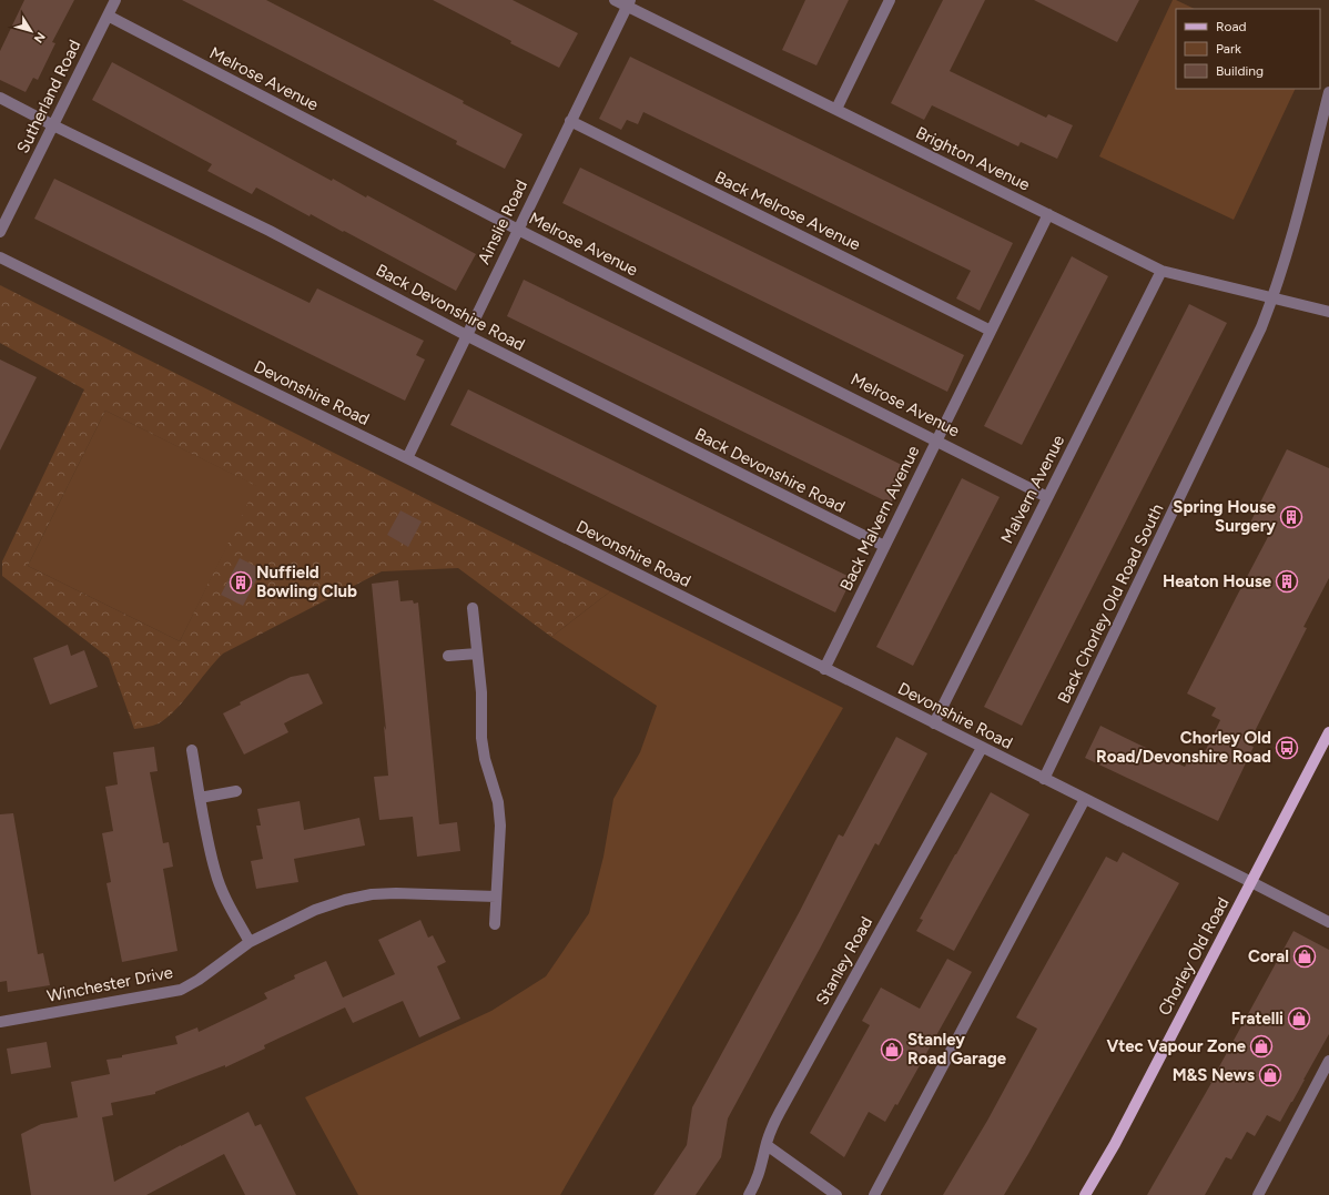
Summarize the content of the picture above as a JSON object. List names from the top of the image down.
{
  "streets": {
    "main road": ["Chorley Old Road"],
    "street": [
      "Melrose Avenue",
      "Sutherland Road",
      "Brighton Avenue",
      "Back Melrose Avenue",
      "Ainslie Road",
      "Back Devonshire Road",
      "Devonshire Road",
      "Malvern Avenue",
      "Back Malvern Avenue",
      "Back Chorley Old Road South",
      "Stanley Road",
      "Winchester Drive"
    ]
  },
  "crossings": [
    ["Melrose Avenue", "Sutherland Road"],
    ["Melrose Avenue", "Ainslie Road"],
    ["Melrose Avenue", "Malvern Avenue"],
    ["Melrose Avenue", "Back Malvern Avenue"],
    ["Sutherland Road", "Back Devonshire Road"],
    ["Brighton Avenue", "Ainslie Road"],
    ["Brighton Avenue", "Malvern Avenue"],
    ["Brighton Avenue", "Back Malvern Avenue"],
    ["Brighton Avenue", "Back Chorley Old Road South"],
    ["Back Melrose Avenue", "Ainslie Road"],
    ["Back Melrose Avenue", "Back Malvern Avenue"],
    ["Ainslie Road", "Back Devonshire Road"],
    ["Ainslie Road", "Devonshire Road"],
    ["Back Devonshire Road", "Back Malvern Avenue"],
    ["Devonshire Road", "Malvern Avenue"],
    ["Devonshire Road", "Back Malvern Avenue"],
    ["Devonshire Road", "Back Chorley Old Road South"],
    ["Devonshire Road", "Chorley Old Road"],
    ["Devonshire Road", "Stanley Road"]
  ],
  "places": {
    "building": ["Spring House Surgery", "Heaton House", "Nuffield Bowling Club"],
    "bus stop": ["Chorley Old Road/Devonshire Road"],
    "shop": [
      "Coral",
      "Fratelli",
      "Vtec Vapour Zone",
      "Stanley Road Garage",
      "M&S News"
    ]
  },
  "legend": ["Road", "Park", "Building"],
  "north": "bottom right"
}
